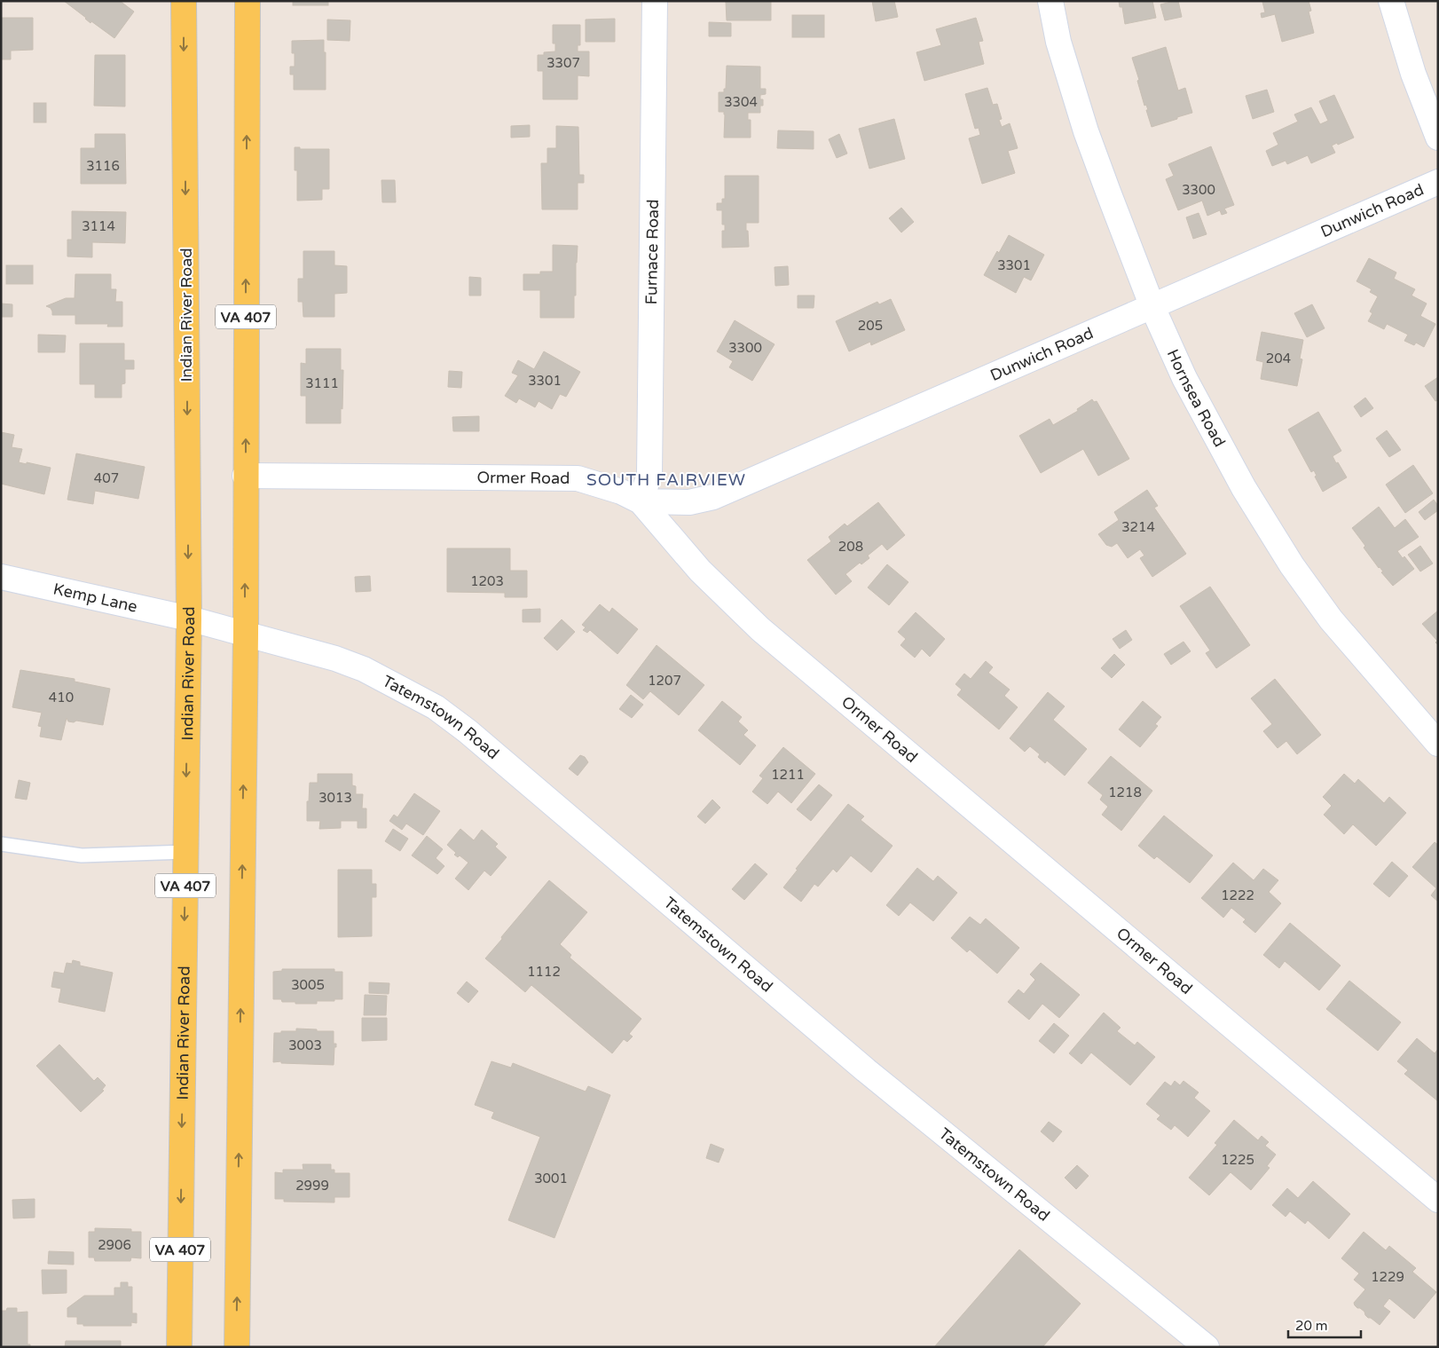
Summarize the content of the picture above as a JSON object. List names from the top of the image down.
{
  "streets": {
    "main road": ["Indian River Road", "VA 407"],
    "street": [
      "Dunwich Road",
      "Furnace Road",
      "Hornsea Road",
      "Ormer Road",
      "Kemp Lane",
      "Tatemstown Road"
    ]
  },
  "crossings": [
    ["Dunwich Road", "Furnace Road"],
    ["Dunwich Road", "Hornsea Road"],
    ["Dunwich Road", "Ormer Road"],
    ["Furnace Road", "Ormer Road"],
    ["Indian River Road", "Kemp Lane"],
    ["Indian River Road", "Tatemstown Road"],
    ["VA 407", "Ormer Road"],
    ["VA 407", "Tatemstown Road"],
    ["Kemp Lane", "Tatemstown Road"]
  ],
  "districts": ["SOUTH FAIRVIEW"],
  "house_numbers": [
    "3307",
    "3304",
    "3116",
    "3300",
    "3114",
    "3301",
    "205",
    "3300",
    "204",
    "3301",
    "3111",
    "407",
    "3214",
    "208",
    "1203",
    "1207",
    "410",
    "1211",
    "1218",
    "3013",
    "1222",
    "1112",
    "3005",
    "3003",
    "1225",
    "3001",
    "2999",
    "2906",
    "1229"
  ],
  "scale_bar": "20 m"
}
